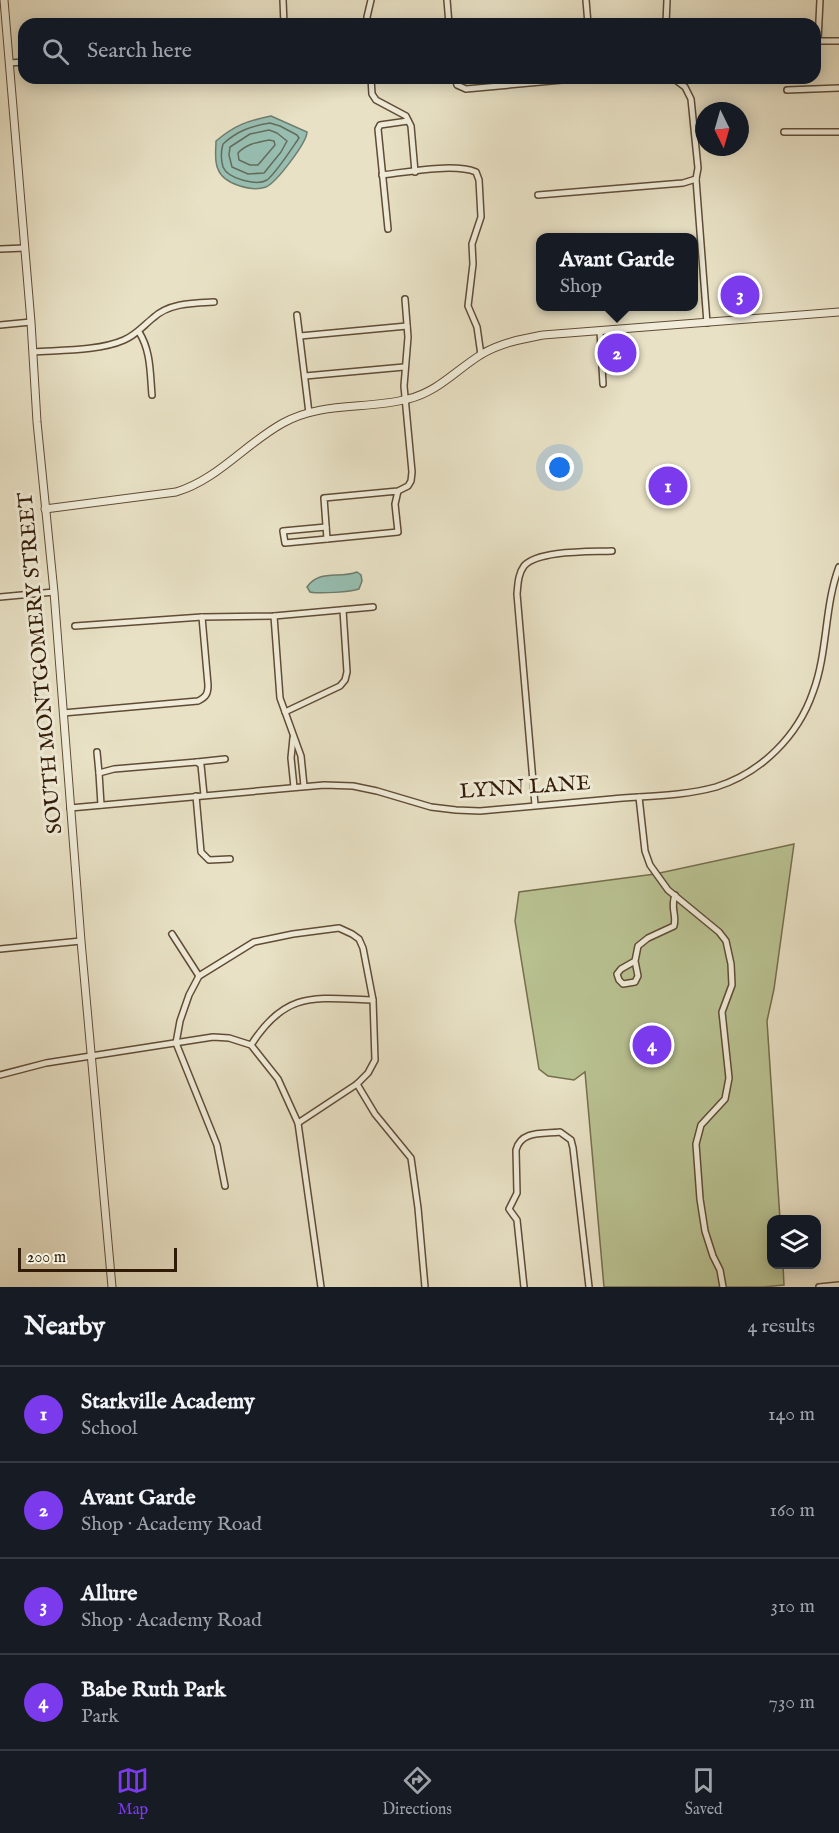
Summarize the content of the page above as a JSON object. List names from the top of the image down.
{
  "streets": {
    "street": ["SOUTH MONTGOMERY STREET", "LYNN LANE"]
  },
  "crossings": [
    ["SOUTH MONTGOMERY STREET", "LYNN LANE"]
  ],
  "scale_bar": "200 m",
  "north": "bottom",
  "page": {
    "search": "Search here",
    "popup": ["Avant Garde", "Shop"],
    "pins": [
      "3",
      "2",
      "1",
      "4"
    ],
    "scale": "200 m",
    "heading": ["Nearby", "4 results"],
    "list": [
      {
        "mark": "1",
        "name": "Starkville Academy",
        "note": "School",
        "value": "140 m"
      },
      {
        "mark": "2",
        "name": "Avant Garde",
        "note": "Shop · Academy Road",
        "value": "160 m"
      },
      {
        "mark": "3",
        "name": "Allure",
        "note": "Shop · Academy Road",
        "value": "310 m"
      },
      {
        "mark": "4",
        "name": "Babe Ruth Park",
        "note": "Park",
        "value": "730 m"
      }
    ],
    "nav": ["Map", "Directions", "Saved"]
  }
}
